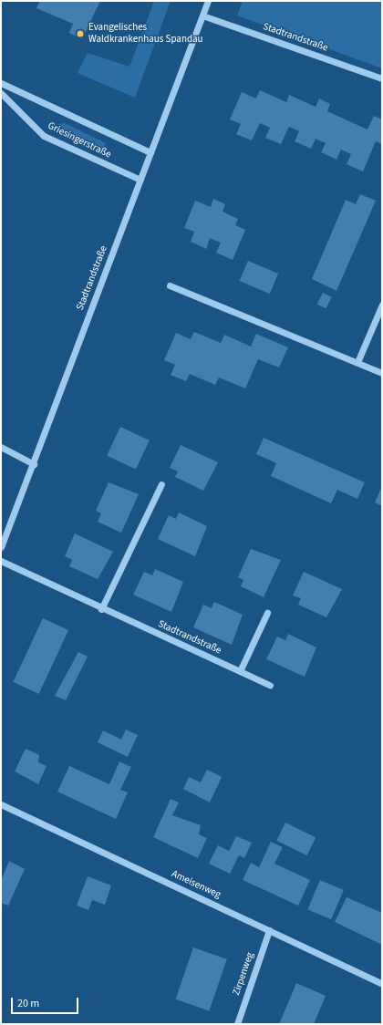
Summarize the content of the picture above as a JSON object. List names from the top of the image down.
{
  "streets": {
    "street": [
      "Stadtrandstraße",
      "Griesingerstraße",
      "Ameisenweg",
      "Zirpenweg"
    ]
  },
  "crossings": [
    ["Stadtrandstraße", "Griesingerstraße"],
    ["Ameisenweg", "Zirpenweg"]
  ],
  "places": ["Evangelisches Waldkrankenhaus Spandau"],
  "scale_bar": "20 m"
}
